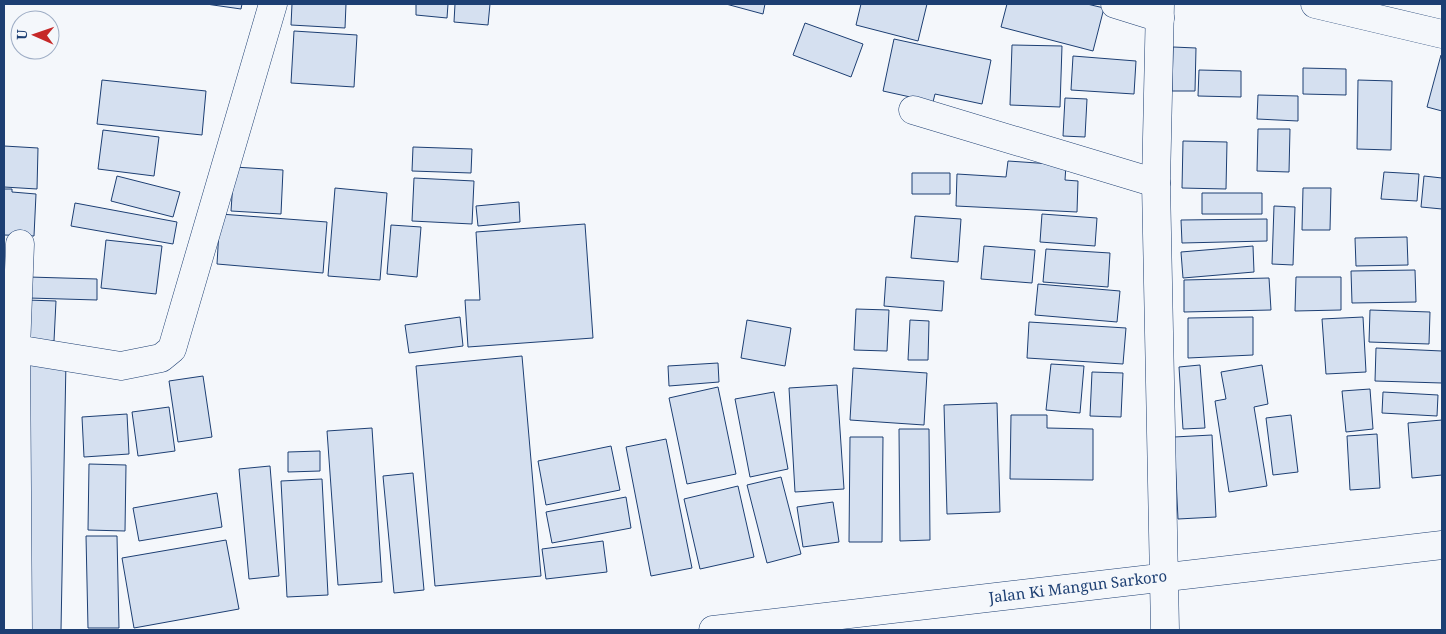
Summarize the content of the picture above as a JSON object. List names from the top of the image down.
{
  "streets": {
    "street": ["Jalan Ki Mangun Sarkoro"]
  },
  "north": "left"
}
